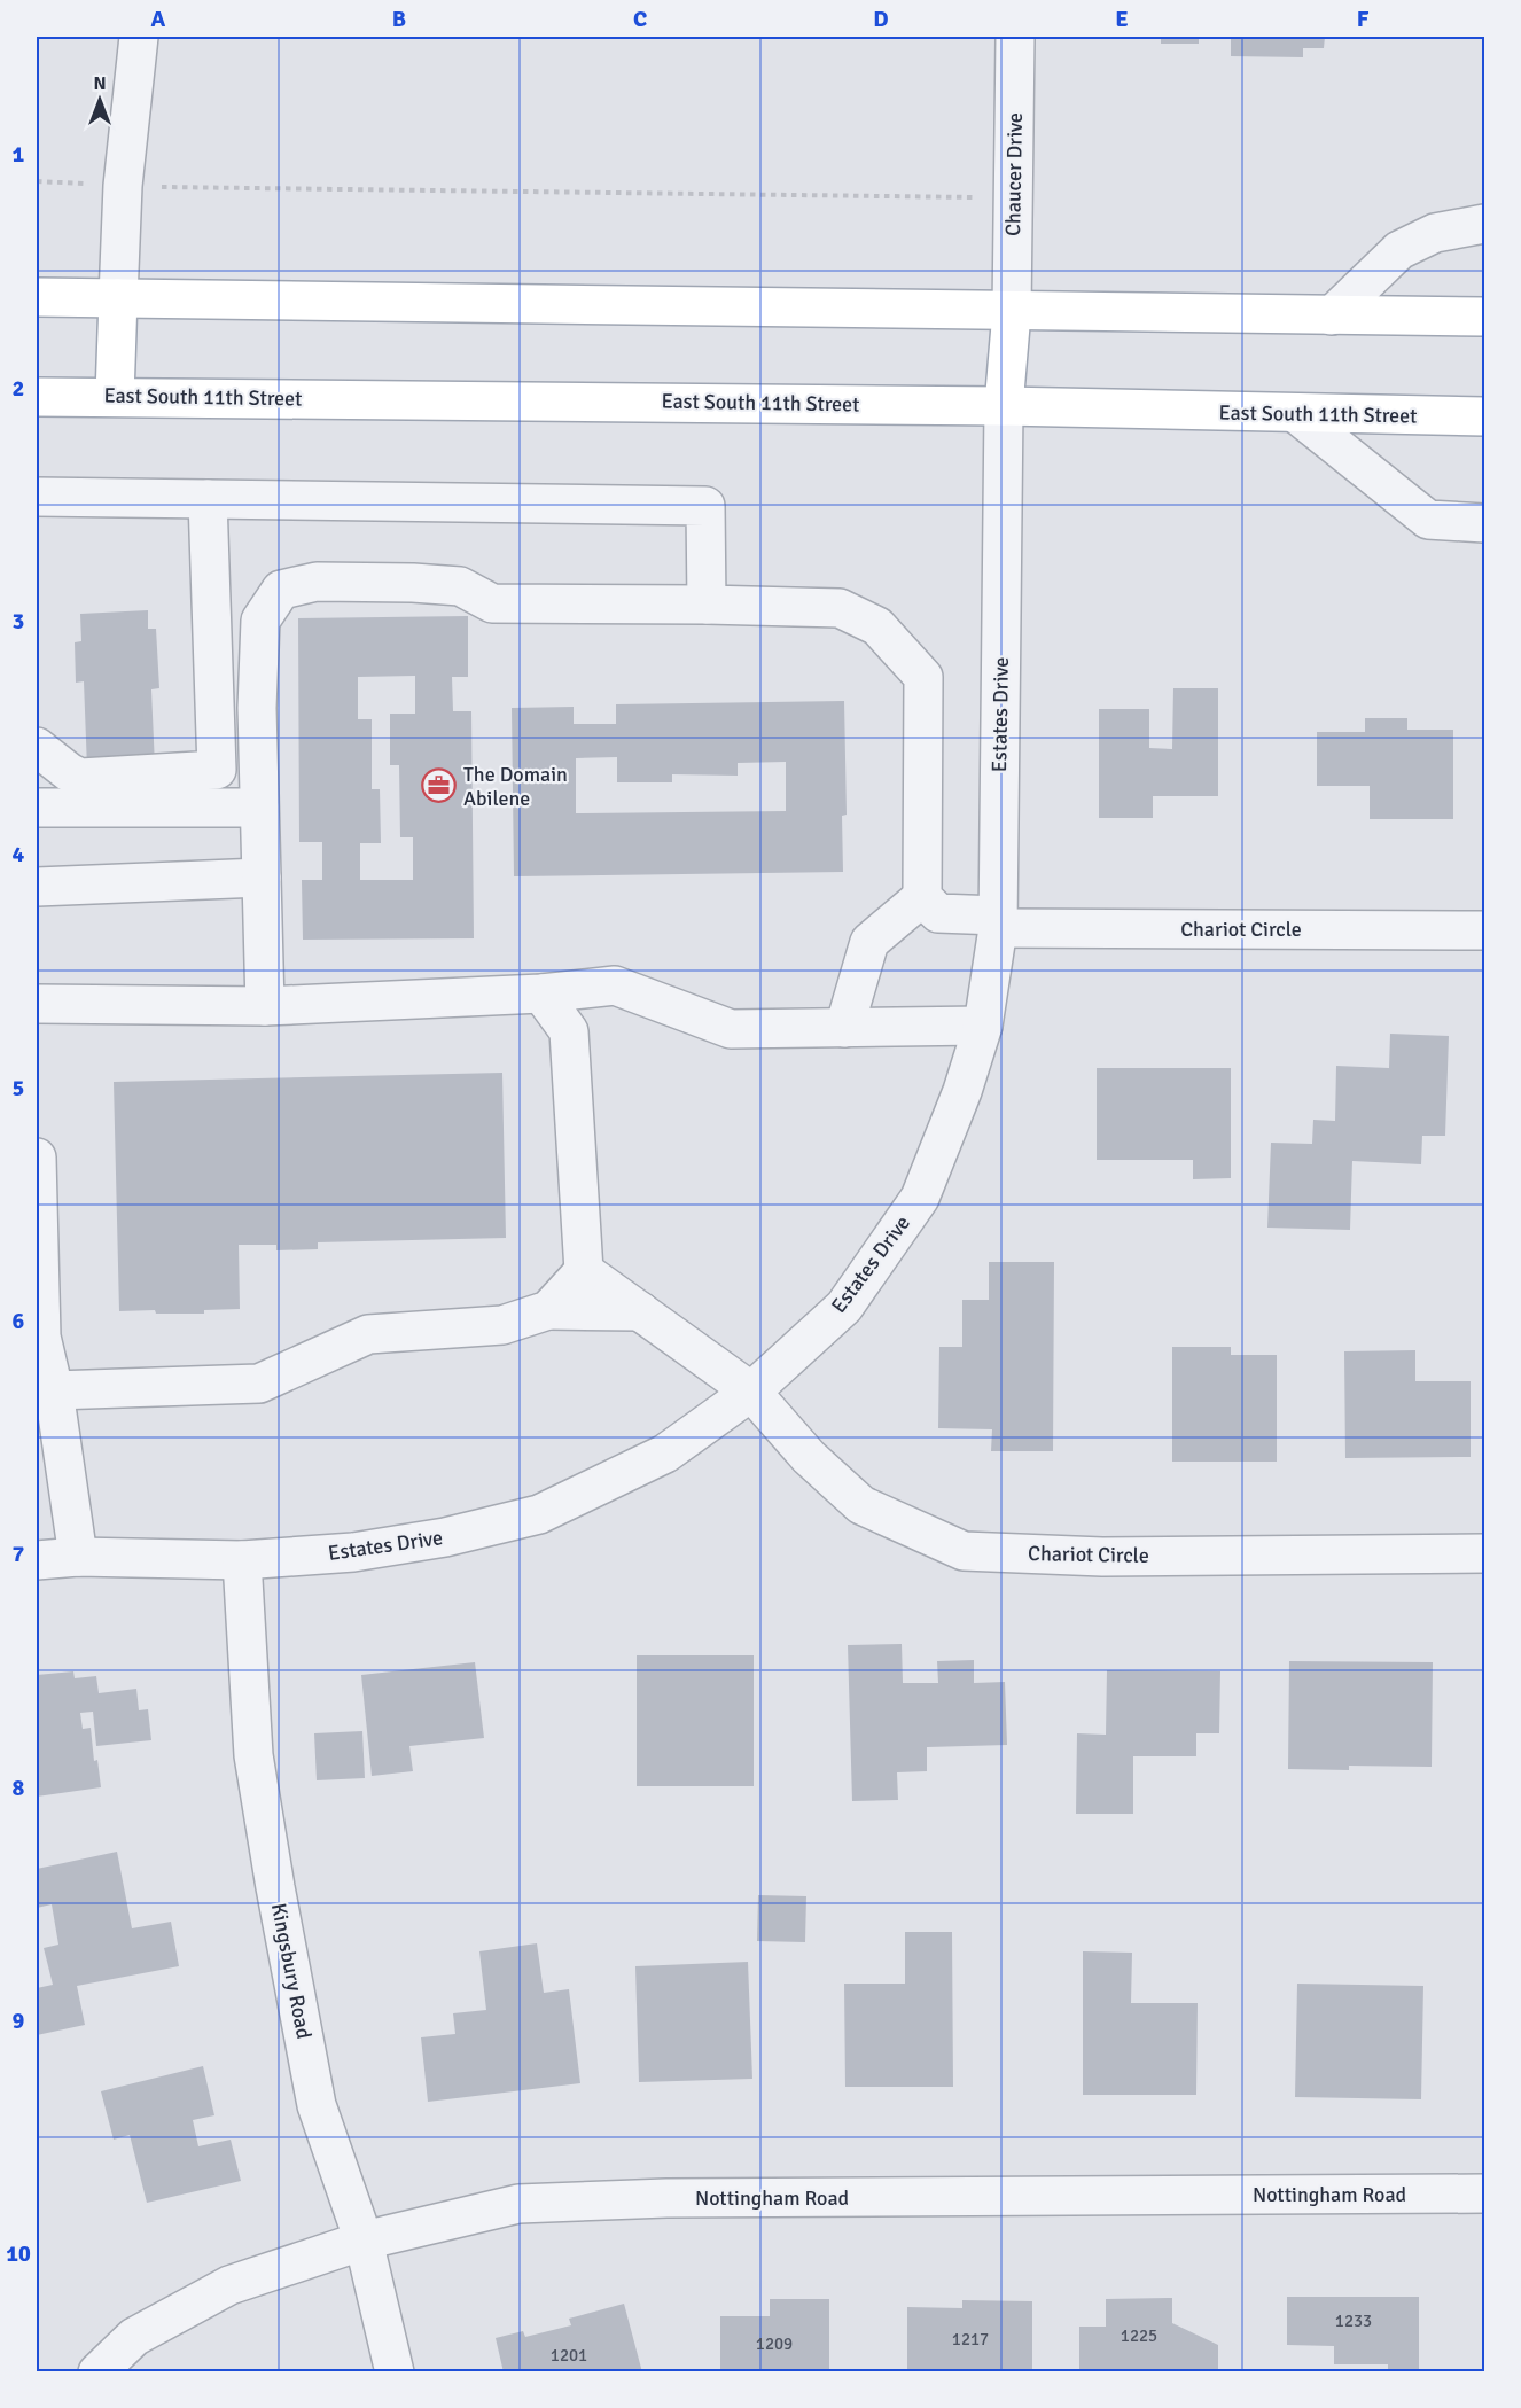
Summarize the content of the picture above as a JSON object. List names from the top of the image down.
{
  "streets": {
    "main road": ["East South 11th Street"],
    "street": [
      "Chaucer Drive",
      "Estates Drive",
      "Chariot Circle",
      "Kingsbury Road",
      "Nottingham Road"
    ]
  },
  "crossings": [
    ["East South 11th Street", "Estates Drive"],
    ["Estates Drive", "Chariot Circle"],
    ["Estates Drive", "Kingsbury Road"],
    ["Kingsbury Road", "Nottingham Road"]
  ],
  "places": {
    "office": ["The Domain Abilene"]
  },
  "house_numbers": [
    "1233",
    "1225",
    "1217",
    "1209",
    "1201"
  ],
  "north": "top",
  "grid": {
    "columns": [
      "A",
      "B",
      "C",
      "D",
      "E",
      "F"
    ],
    "rows": [
      "1",
      "2",
      "3",
      "4",
      "5",
      "6",
      "7",
      "8",
      "9",
      "10"
    ]
  }
}
